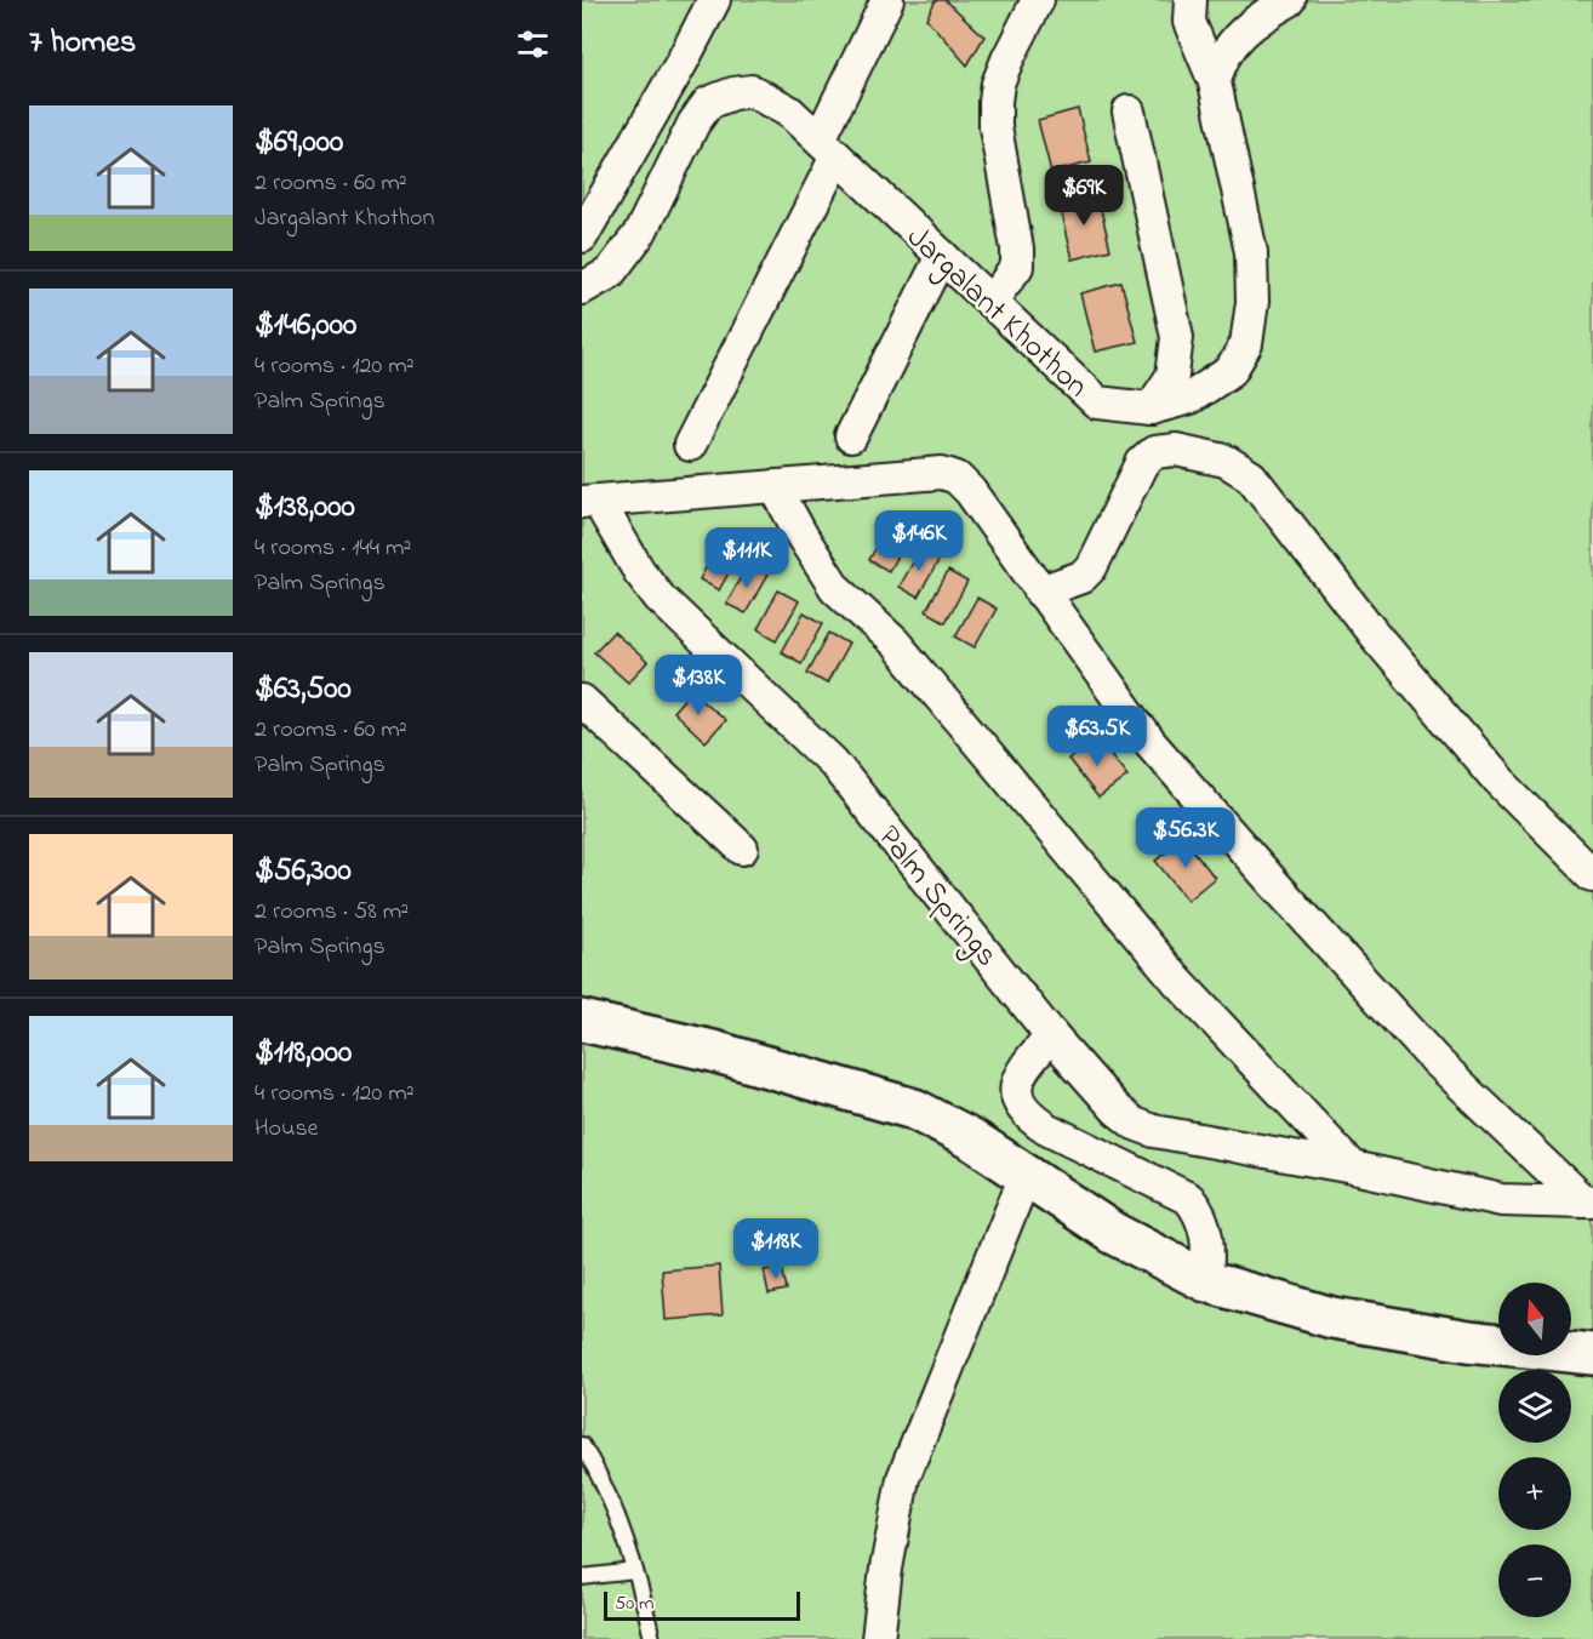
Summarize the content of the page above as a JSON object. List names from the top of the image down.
{
  "streets": {
    "street": ["Jargalant Khothon", "Palm Springs"]
  },
  "scale_bar": "50 m",
  "north": "top",
  "page": {
    "heading": "7 homes",
    "list": [
      {
        "name": "$69,000",
        "note": "2 rooms · 60 m² · Jargalant Khothon"
      },
      {
        "name": "$146,000",
        "note": "4 rooms · 120 m² · Palm Springs"
      },
      {
        "name": "$138,000",
        "note": "4 rooms · 144 m² · Palm Springs"
      },
      {
        "name": "$63,500",
        "note": "2 rooms · 60 m² · Palm Springs"
      },
      {
        "name": "$56,300",
        "note": "2 rooms · 58 m² · Palm Springs"
      },
      {
        "name": "$118,000",
        "note": "4 rooms · 120 m² · House"
      }
    ],
    "price": [
      "$69K",
      "$146K",
      "$111K",
      "$138K",
      "$63.5K",
      "$56.3K",
      "$118K"
    ],
    "map_buttons": ["+", "−"],
    "scale": "50 m"
  }
}
